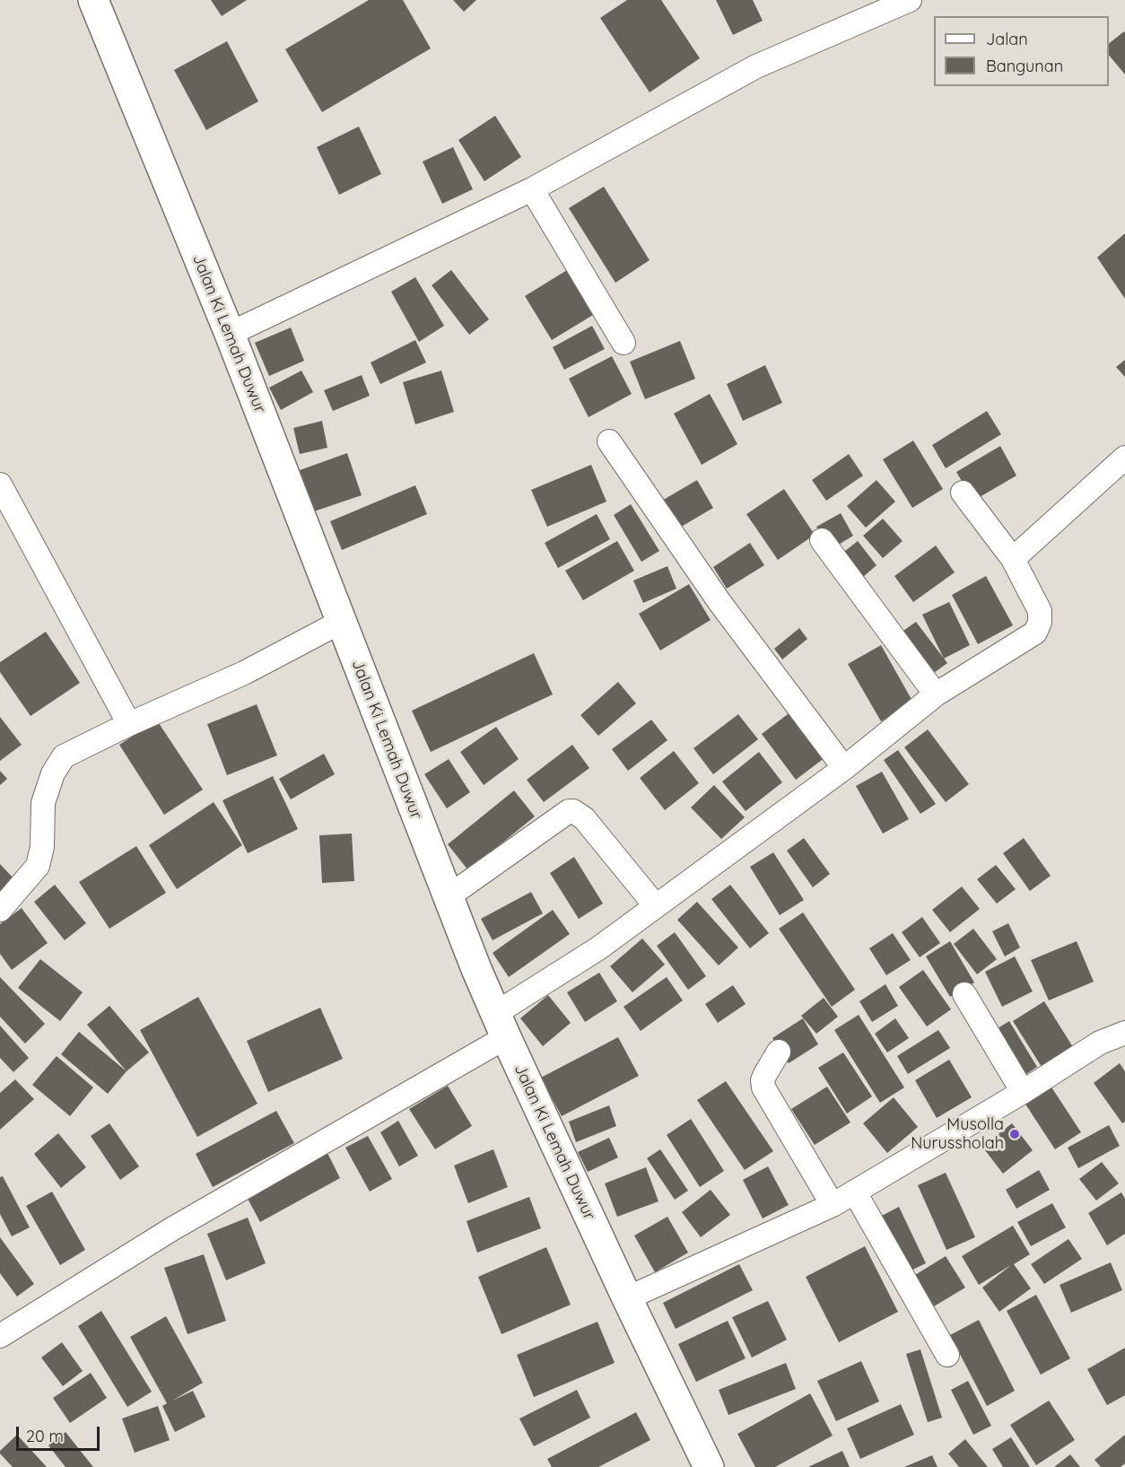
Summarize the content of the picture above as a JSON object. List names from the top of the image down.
{
  "streets": {
    "main road": ["Jalan Ki Lemah Duwur"]
  },
  "places": ["Musolla Nurussholah"],
  "legend": ["Jalan", "Bangunan"],
  "scale_bar": "20 m"
}
